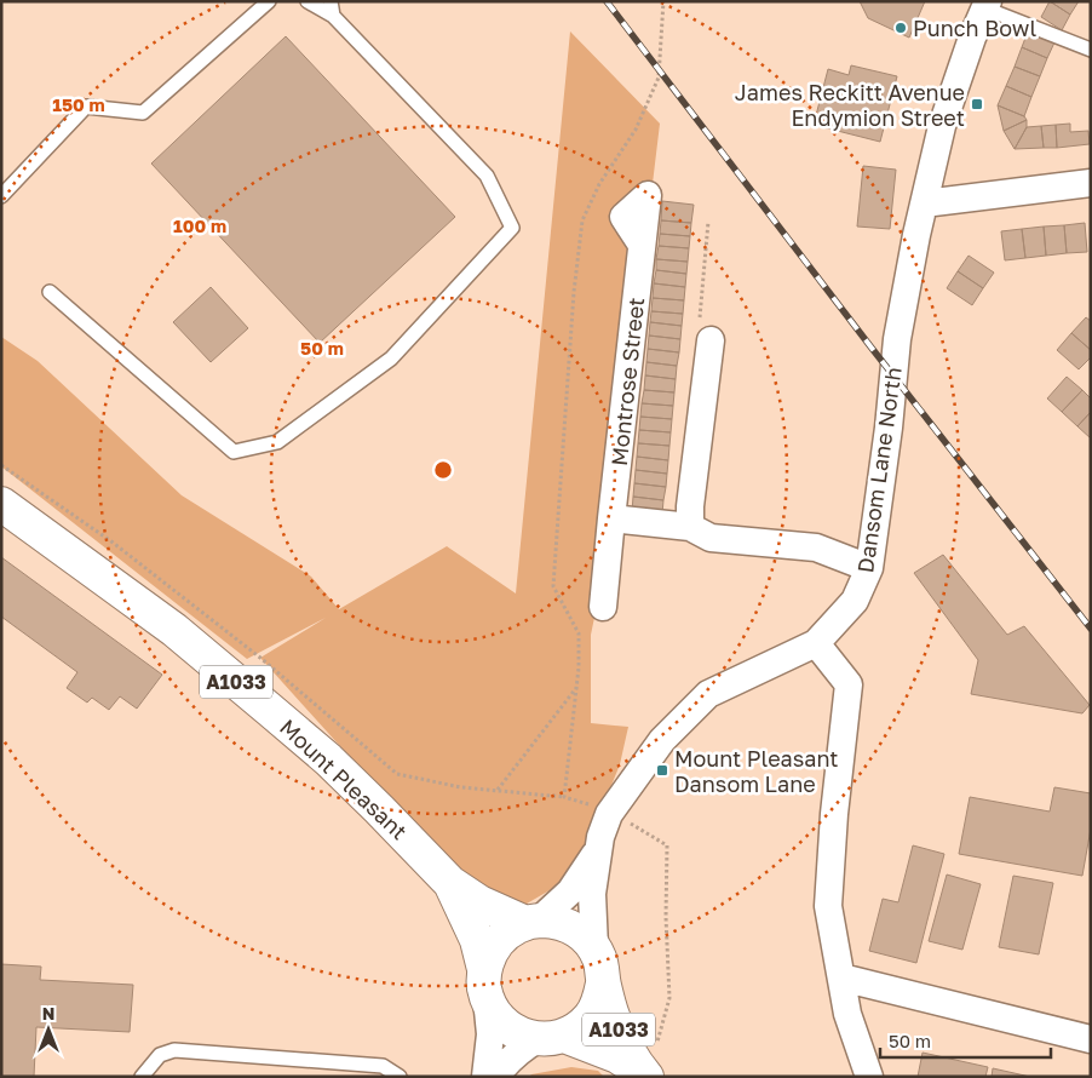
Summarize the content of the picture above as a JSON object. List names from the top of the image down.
{
  "streets": {
    "highway": ["A1033", "Mount Pleasant"],
    "street": ["Montrose Street", "Dansom Lane North"]
  },
  "crossings": [
    ["A1033", "Mount Pleasant"]
  ],
  "places": {
    "other": ["Punch Bowl"],
    "transit": ["James Reckitt Avenue Endymion Street", "Mount Pleasant Dansom Lane"]
  },
  "scale_bar": "50 m",
  "north": "top",
  "rings": ["150 m", "100 m", "50 m"]
}
